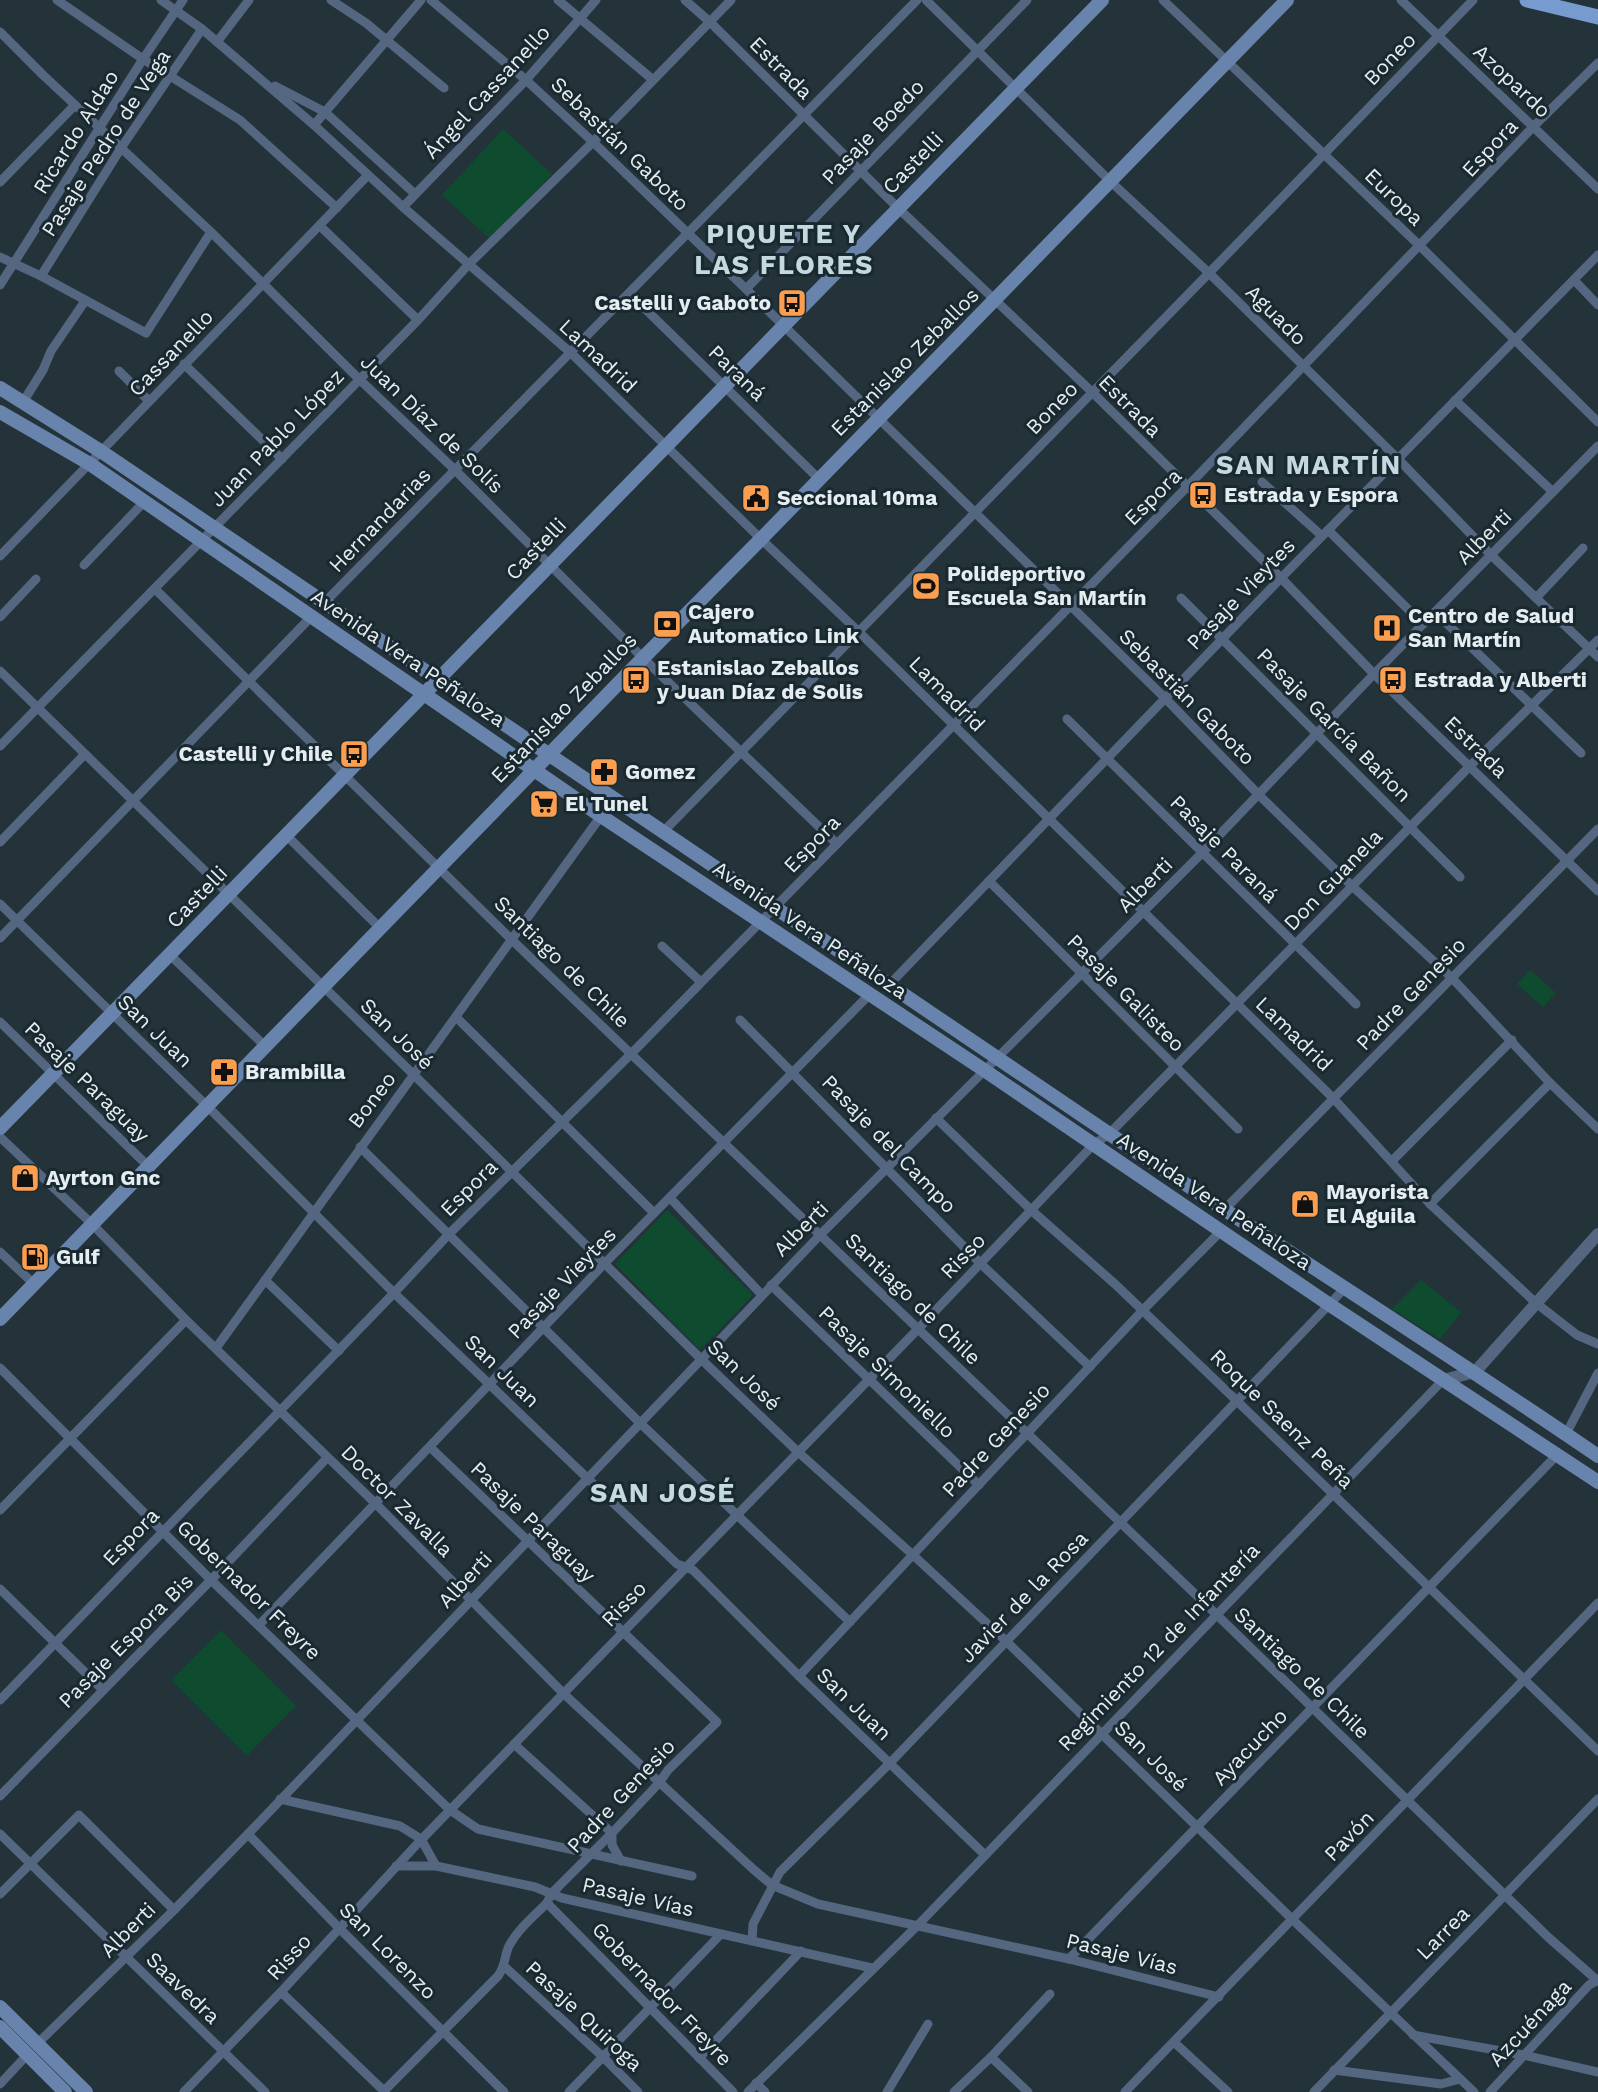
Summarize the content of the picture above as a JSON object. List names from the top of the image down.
{
  "streets": {
    "main road": ["Castelli", "Estanislao Zeballos", "Avenida Vera Peñaloza"],
    "street": [
      "Boneo",
      "Estrada",
      "Azopardo",
      "Ángel Cassanello",
      "Ricardo Aldao",
      "Pasaje Boedo",
      "Pasaje Pedro de Vega",
      "Sebastián Gaboto",
      "Espora",
      "Europa",
      "Aguado",
      "Cassanello",
      "Lamadrid",
      "Paraná",
      "Juan Díaz de Solís",
      "Juan Pablo López",
      "Hernandarias",
      "Alberti",
      "Pasaje Vieytes",
      "Pasaje García Bañon",
      "Pasaje Paraná",
      "Don Guanela",
      "Santiago de Chile",
      "Pasaje Galisteo",
      "Padre Genesio",
      "San Juan",
      "San José",
      "Pasaje Paraguay",
      "Pasaje del Campo",
      "Risso",
      "Pasaje Simoniello",
      "Roque Saenz Peña",
      "Doctor Zavalla",
      "Gobernador Freyre",
      "Javier de la Rosa",
      "Pasaje Espora Bis",
      "Regimiento 12 de Infantería",
      "Ayacucho",
      "Pavón",
      "Pasaje Vías",
      "Larrea",
      "San Lorenzo",
      "Saavedra",
      "Pasaje Quiroga",
      "Azcuénaga"
    ]
  },
  "crossings": [
    ["Boneo", "Estrada"],
    ["Boneo", "Azopardo"],
    ["Boneo", "Sebastián Gaboto"],
    ["Boneo", "Europa"],
    ["Boneo", "Aguado"],
    ["Boneo", "Lamadrid"],
    ["Boneo", "Juan Díaz de Solís"],
    ["Boneo", "Avenida Vera Peñaloza"],
    ["Boneo", "Santiago de Chile"],
    ["Boneo", "San Juan"],
    ["Boneo", "San José"],
    ["Boneo", "Doctor Zavalla"],
    ["Estrada", "Pasaje Boedo"],
    ["Estrada", "Espora"],
    ["Estrada", "Castelli"],
    ["Estrada", "Estanislao Zeballos"],
    ["Estrada", "Juan Pablo López"],
    ["Estrada", "Hernandarias"],
    ["Estrada", "Alberti"],
    ["Estrada", "Pasaje Vieytes"],
    ["Estrada", "Don Guanela"],
    ["Estrada", "Padre Genesio"],
    ["Azopardo", "Espora"],
    ["Ángel Cassanello", "Sebastián Gaboto"],
    ["Ángel Cassanello", "Lamadrid"],
    ["Ricardo Aldao", "Lamadrid"],
    ["Ricardo Aldao", "Juan Díaz de Solís"],
    ["Pasaje Boedo", "Sebastián Gaboto"],
    ["Pasaje Boedo", "Aguado"],
    ["Pasaje Pedro de Vega", "Lamadrid"],
    ["Pasaje Pedro de Vega", "Juan Díaz de Solís"],
    ["Sebastián Gaboto", "Espora"],
    ["Sebastián Gaboto", "Castelli"],
    ["Sebastián Gaboto", "Estanislao Zeballos"],
    ["Sebastián Gaboto", "Juan Pablo López"],
    ["Sebastián Gaboto", "Hernandarias"],
    ["Sebastián Gaboto", "Alberti"],
    ["Sebastián Gaboto", "Pasaje Vieytes"],
    ["Sebastián Gaboto", "Don Guanela"],
    ["Sebastián Gaboto", "Padre Genesio"],
    ["Espora", "Europa"],
    ["Espora", "Aguado"],
    ["Espora", "Lamadrid"],
    ["Espora", "Juan Díaz de Solís"],
    ["Espora", "Avenida Vera Peñaloza"],
    ["Espora", "Santiago de Chile"],
    ["Espora", "San Juan"],
    ["Espora", "San José"],
    ["Espora", "Doctor Zavalla"],
    ["Espora", "Gobernador Freyre"],
    ["Castelli", "Aguado"],
    ["Castelli", "Lamadrid"],
    ["Castelli", "Paraná"],
    ["Castelli", "Juan Díaz de Solís"],
    ["Castelli", "Avenida Vera Peñaloza"],
    ["Castelli", "Santiago de Chile"],
    ["Castelli", "San Juan"],
    ["Castelli", "San José"],
    ["Castelli", "Pasaje Paraguay"],
    ["Europa", "Estanislao Zeballos"],
    ["Europa", "Pasaje Vieytes"],
    ["Aguado", "Estanislao Zeballos"],
    ["Aguado", "Alberti"],
    ["Aguado", "Pasaje Vieytes"],
    ["Aguado", "Don Guanela"],
    ["Cassanello", "Lamadrid"],
    ["Cassanello", "Juan Díaz de Solís"],
    ["Cassanello", "Avenida Vera Peñaloza"],
    ["Lamadrid", "Estanislao Zeballos"],
    ["Lamadrid", "Juan Pablo López"],
    ["Lamadrid", "Hernandarias"],
    ["Lamadrid", "Alberti"],
    ["Lamadrid", "Pasaje Vieytes"],
    ["Lamadrid", "Don Guanela"],
    ["Lamadrid", "Padre Genesio"],
    ["Estanislao Zeballos", "Paraná"],
    ["Estanislao Zeballos", "Juan Díaz de Solís"],
    ["Estanislao Zeballos", "Avenida Vera Peñaloza"],
    ["Estanislao Zeballos", "Santiago de Chile"],
    ["Estanislao Zeballos", "San Juan"],
    ["Estanislao Zeballos", "San José"],
    ["Estanislao Zeballos", "Pasaje Paraguay"],
    ["Estanislao Zeballos", "Doctor Zavalla"],
    ["Paraná", "Hernandarias"],
    ["Juan Díaz de Solís", "Juan Pablo López"],
    ["Juan Díaz de Solís", "Hernandarias"],
    ["Juan Pablo López", "Avenida Vera Peñaloza"],
    ["Juan Pablo López", "Santiago de Chile"],
    ["Juan Pablo López", "San José"],
    ["Hernandarias", "Avenida Vera Peñaloza"],
    ["Alberti", "Avenida Vera Peñaloza"],
    ["Alberti", "Pasaje García Bañon"],
    ["Alberti", "Pasaje Paraná"],
    ["Alberti", "Santiago de Chile"],
    ["Alberti", "Pasaje Galisteo"],
    ["Alberti", "San Juan"],
    ["Alberti", "San José"],
    ["Alberti", "Pasaje Paraguay"],
    ["Alberti", "Pasaje del Campo"],
    ["Alberti", "Pasaje Simoniello"],
    ["Alberti", "Roque Saenz Peña"],
    ["Alberti", "Doctor Zavalla"],
    ["Alberti", "Gobernador Freyre"],
    ["Alberti", "San Lorenzo"],
    ["Alberti", "Saavedra"],
    ["Pasaje Vieytes", "Avenida Vera Peñaloza"],
    ["Pasaje Vieytes", "Pasaje García Bañon"],
    ["Pasaje Vieytes", "Pasaje Paraná"],
    ["Pasaje Vieytes", "Santiago de Chile"],
    ["Pasaje Vieytes", "Pasaje Galisteo"],
    ["Pasaje Vieytes", "San Juan"],
    ["Pasaje Vieytes", "San José"],
    ["Pasaje Vieytes", "Pasaje Paraguay"],
    ["Pasaje Vieytes", "Pasaje del Campo"],
    ["Pasaje Vieytes", "Doctor Zavalla"],
    ["Pasaje Vieytes", "Gobernador Freyre"],
    ["Avenida Vera Peñaloza", "Don Guanela"],
    ["Avenida Vera Peñaloza", "Padre Genesio"],
    ["Avenida Vera Peñaloza", "Risso"],
    ["Avenida Vera Peñaloza", "Javier de la Rosa"],
    ["Avenida Vera Peñaloza", "Regimiento 12 de Infantería"],
    ["Avenida Vera Peñaloza", "Ayacucho"],
    ["Pasaje García Bañon", "Don Guanela"],
    ["Pasaje Paraná", "Don Guanela"],
    ["Don Guanela", "Pasaje Galisteo"],
    ["Don Guanela", "Risso"],
    ["Santiago de Chile", "Padre Genesio"],
    ["Santiago de Chile", "Risso"],
    ["Santiago de Chile", "Javier de la Rosa"],
    ["Santiago de Chile", "Regimiento 12 de Infantería"],
    ["Santiago de Chile", "Ayacucho"],
    ["Santiago de Chile", "Pavón"],
    ["Santiago de Chile", "Larrea"],
    ["Santiago de Chile", "Azcuénaga"],
    ["Padre Genesio", "San Juan"],
    ["Padre Genesio", "San José"],
    ["Padre Genesio", "Pasaje Paraguay"],
    ["Padre Genesio", "Pasaje del Campo"],
    ["Padre Genesio", "Pasaje Simoniello"],
    ["Padre Genesio", "Roque Saenz Peña"],
    ["Padre Genesio", "Doctor Zavalla"],
    ["Padre Genesio", "Gobernador Freyre"],
    ["Padre Genesio", "Pasaje Vías"],
    ["Padre Genesio", "San Lorenzo"],
    ["Padre Genesio", "Pasaje Quiroga"],
    ["San Juan", "Risso"],
    ["San Juan", "Javier de la Rosa"],
    ["San Juan", "Regimiento 12 de Infantería"],
    ["San José", "Risso"],
    ["San José", "Javier de la Rosa"],
    ["San José", "Regimiento 12 de Infantería"],
    ["San José", "Ayacucho"],
    ["San José", "Pavón"],
    ["San José", "Larrea"],
    ["Pasaje Paraguay", "Risso"],
    ["Pasaje del Campo", "Risso"],
    ["Risso", "Pasaje Simoniello"],
    ["Risso", "Roque Saenz Peña"],
    ["Risso", "Doctor Zavalla"],
    ["Risso", "Gobernador Freyre"],
    ["Risso", "Pasaje Vías"],
    ["Risso", "San Lorenzo"],
    ["Risso", "Saavedra"],
    ["Roque Saenz Peña", "Javier de la Rosa"],
    ["Roque Saenz Peña", "Regimiento 12 de Infantería"],
    ["Roque Saenz Peña", "Ayacucho"],
    ["Roque Saenz Peña", "Pavón"],
    ["Doctor Zavalla", "Javier de la Rosa"],
    ["Doctor Zavalla", "Pasaje Espora Bis"],
    ["Doctor Zavalla", "Pasaje Vías"],
    ["Gobernador Freyre", "Pasaje Espora Bis"],
    ["Gobernador Freyre", "Pasaje Vías"],
    ["Javier de la Rosa", "Pasaje Vías"],
    ["Regimiento 12 de Infantería", "Pasaje Vías"],
    ["Ayacucho", "Pasaje Vías"],
    ["Pavón", "Pasaje Vías"]
  ],
  "districts": ["PIQUETE Y LAS FLORES", "SAN MARTÍN", "SAN JOSÉ"],
  "places": {
    "bus stop": [
      "Castelli y Gaboto",
      "Estrada y Espora",
      "Estanislao Zeballos y Juan Díaz de Solis",
      "Estrada y Alberti",
      "Castelli y Chile"
    ],
    "public building": ["Seccional 10ma"],
    "sports": ["Polideportivo Escuela San Martín"],
    "bank": ["Cajero Automatico Link"],
    "hospital": ["Centro de Salud San Martín"],
    "pharmacy": ["Gomez", "Brambilla"],
    "supermarket": ["El Tunel"],
    "shop": ["Ayrton Gnc", "Mayorista El Aguila"],
    "fuel station": ["Gulf"]
  }
}
